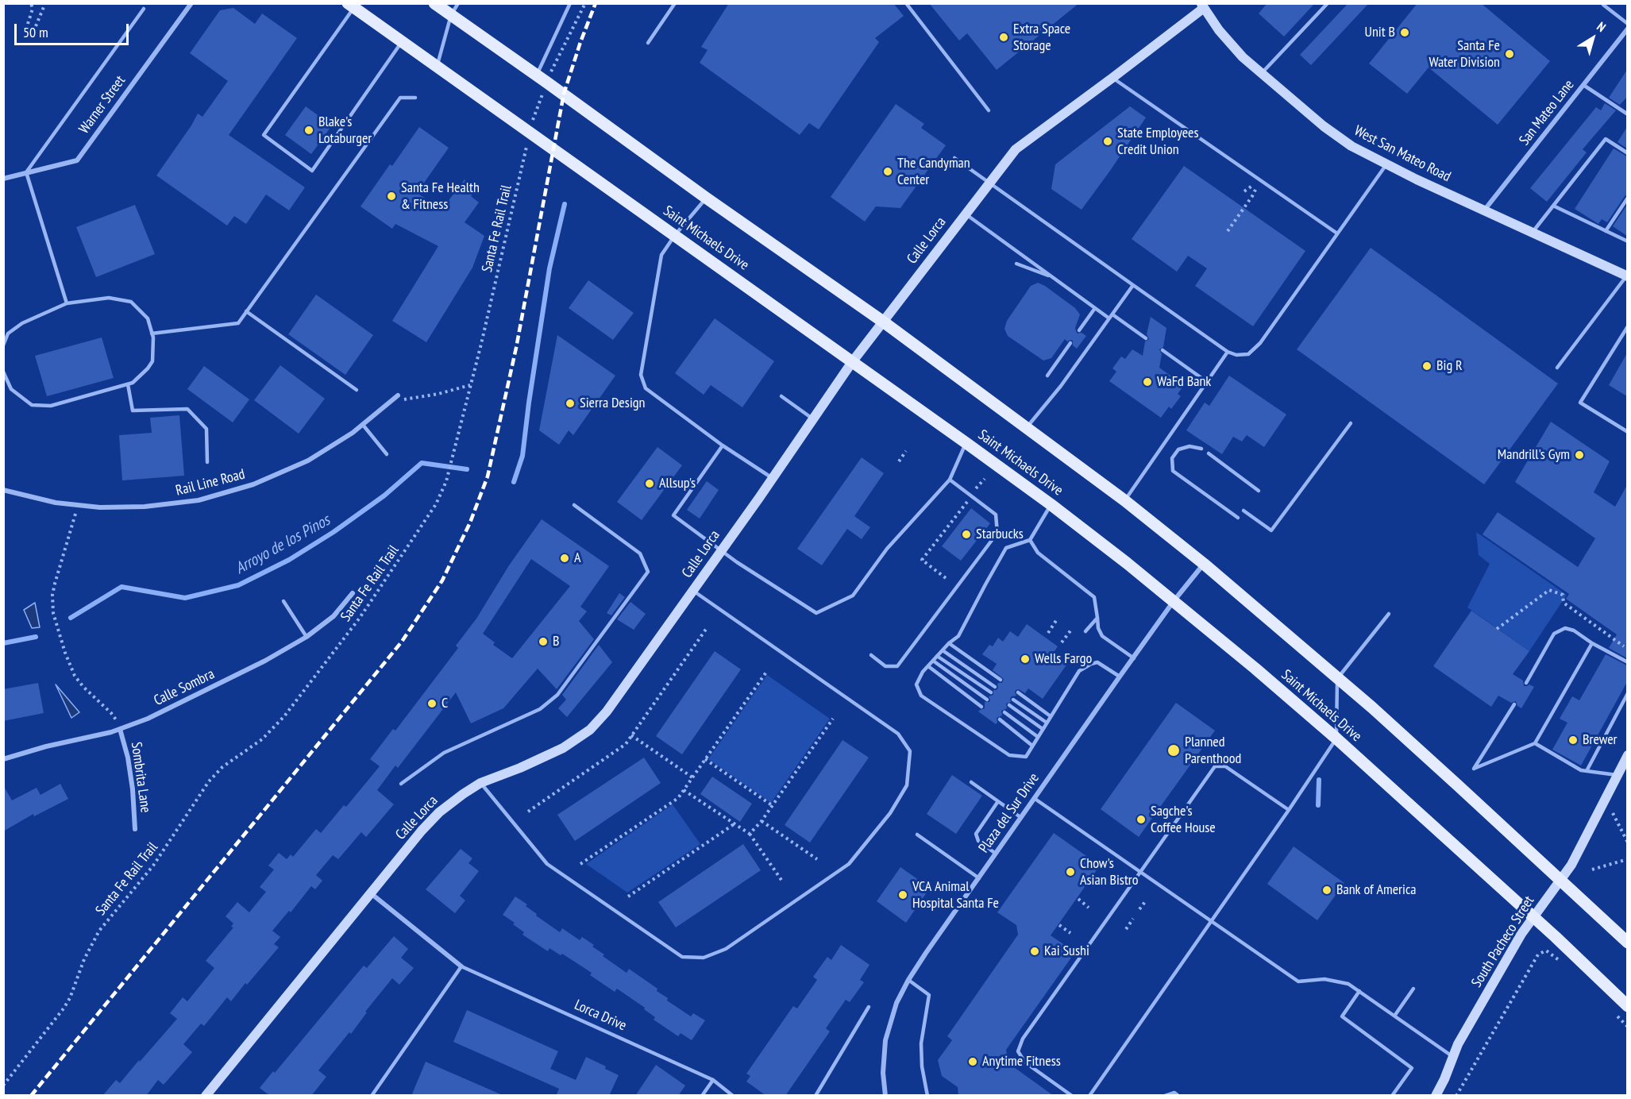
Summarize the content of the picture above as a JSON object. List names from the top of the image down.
{
  "streets": {
    "main road": ["Saint Michaels Drive"],
    "street": [
      "Warner Street",
      "San Mateo Lane",
      "West San Mateo Road",
      "Calle Lorca",
      "Rail Line Road",
      "Calle Sombra",
      "Sombrita Lane",
      "Plaza del Sur Drive",
      "South Pacheco Street",
      "Lorca Drive"
    ],
    "path": ["Santa Fe Rail Trail"]
  },
  "crossings": [
    ["San Mateo Lane", "West San Mateo Road"],
    ["West San Mateo Road", "Calle Lorca"],
    ["Santa Fe Rail Trail", "Saint Michaels Drive"],
    ["Saint Michaels Drive", "Calle Lorca"],
    ["Saint Michaels Drive", "Plaza del Sur Drive"],
    ["Saint Michaels Drive", "South Pacheco Street"],
    ["Calle Lorca", "Lorca Drive"],
    ["Calle Sombra", "Sombrita Lane"]
  ],
  "water": ["Arroyo de los Pinos"],
  "places": [
    "Unit B",
    "Extra Space Storage",
    "Santa Fe Water Division",
    "Blake's Lotaburger",
    "State Employees Credit Union",
    "The Candyman Center",
    "Santa Fe Health & Fitness",
    "Big R",
    "WaFd Bank",
    "Sierra Design",
    "Mandrill's Gym",
    "Allsup's",
    "Starbucks",
    "A",
    "B",
    "Wells Fargo",
    "C",
    "Brewer",
    "Planned Parenthood",
    "Sagche's Coffee House",
    "Chow's Asian Bistro",
    "Bank of America",
    "VCA Animal Hospital Santa Fe",
    "Kai Sushi",
    "Anytime Fitness"
  ],
  "scale_bar": "50 m",
  "north": "top right"
}
